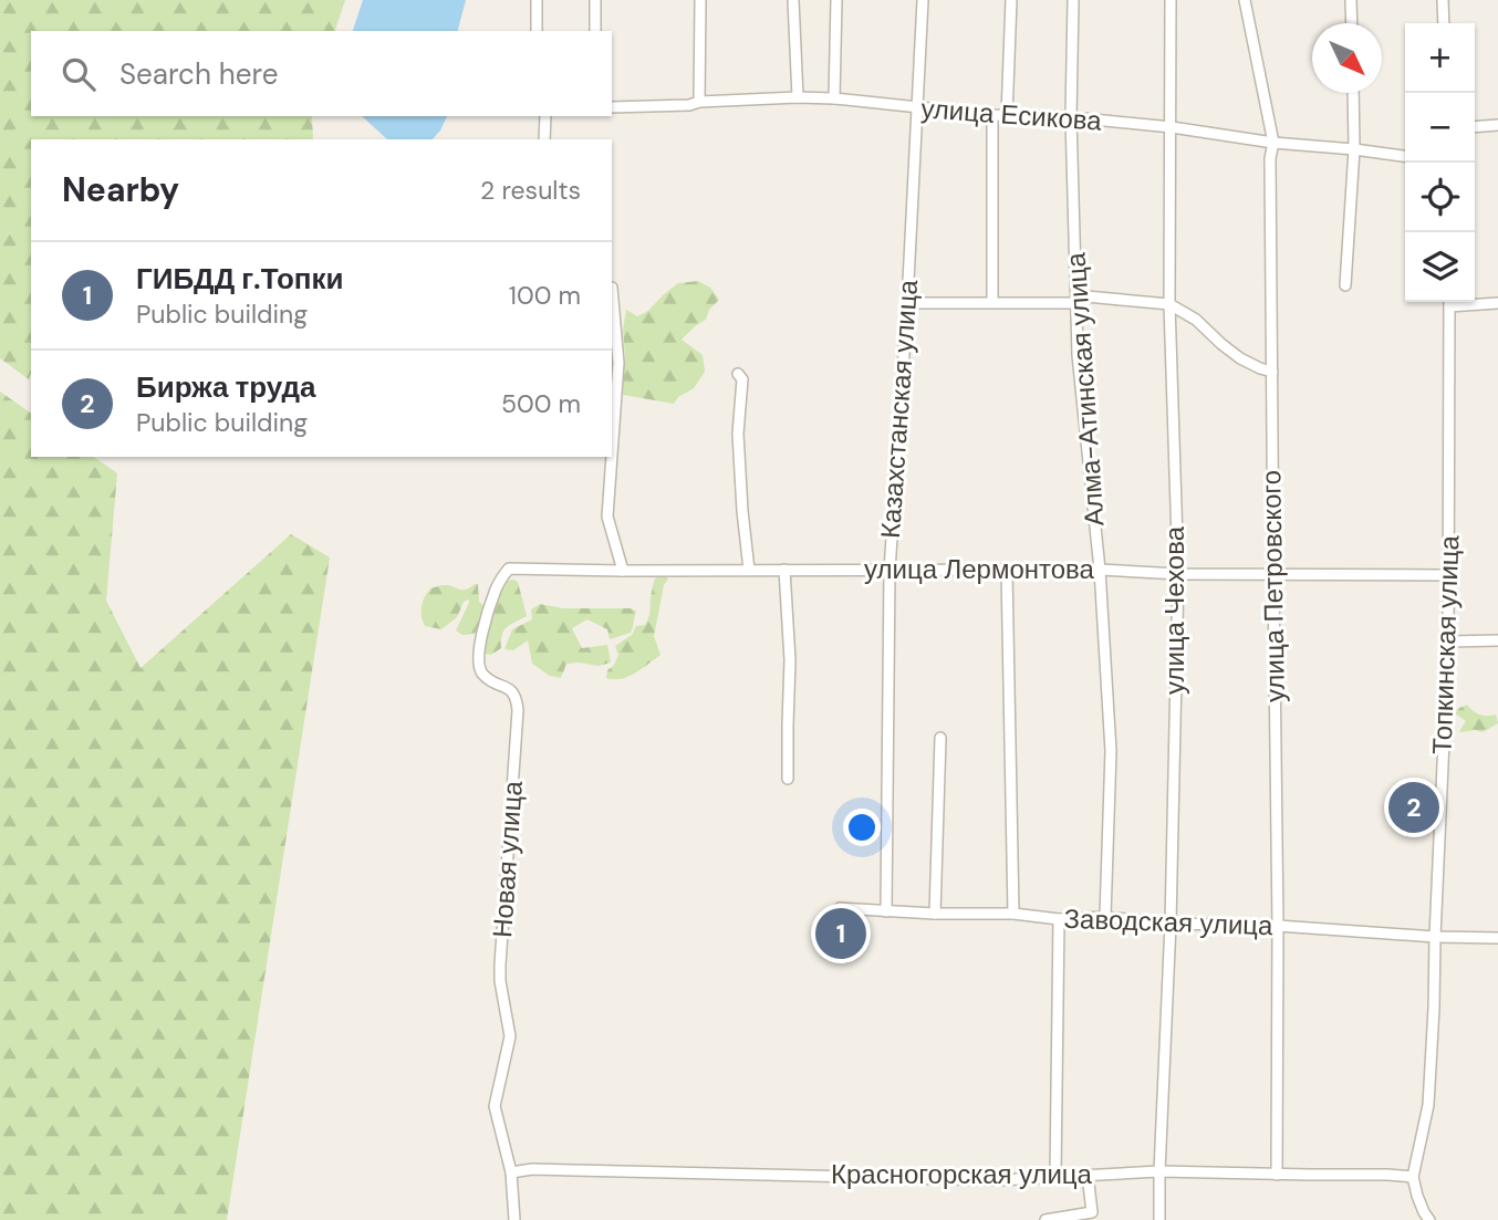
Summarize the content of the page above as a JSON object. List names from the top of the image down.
{
  "streets": {
    "street": [
      "улица Есикова",
      "Алма-Атинская улица",
      "Казахстанская улица",
      "улица Лермонтова",
      "улица Петровского",
      "улица Чехова",
      "Топкинская улица",
      "Новая улица",
      "Заводская улица",
      "Красногорская улица"
    ]
  },
  "crossings": [
    ["улица Есикова", "Алма-Атинская улица"],
    ["улица Есикова", "Казахстанская улица"],
    ["улица Есикова", "улица Петровского"],
    ["улица Есикова", "улица Чехова"],
    ["Алма-Атинская улица", "улица Лермонтова"],
    ["Алма-Атинская улица", "Заводская улица"],
    ["Казахстанская улица", "улица Лермонтова"],
    ["Казахстанская улица", "Заводская улица"],
    ["улица Лермонтова", "улица Петровского"],
    ["улица Лермонтова", "улица Чехова"],
    ["улица Лермонтова", "Топкинская улица"],
    ["улица Лермонтова", "Новая улица"],
    ["улица Петровского", "Заводская улица"],
    ["улица Петровского", "Красногорская улица"],
    ["улица Чехова", "Заводская улица"],
    ["улица Чехова", "Красногорская улица"],
    ["Топкинская улица", "Заводская улица"],
    ["Топкинская улица", "Красногорская улица"],
    ["Новая улица", "Красногорская улица"]
  ],
  "north": "bottom right",
  "page": {
    "map_buttons": ["+", "−"],
    "search": "Search here",
    "heading": ["Nearby", "2 results"],
    "list": [
      {
        "mark": "1",
        "name": "ГИБДД г.Топки",
        "note": "Public building",
        "value": "100 m"
      },
      {
        "mark": "2",
        "name": "Биржа труда",
        "note": "Public building",
        "value": "500 m"
      }
    ],
    "pins": ["2", "1"]
  }
}
